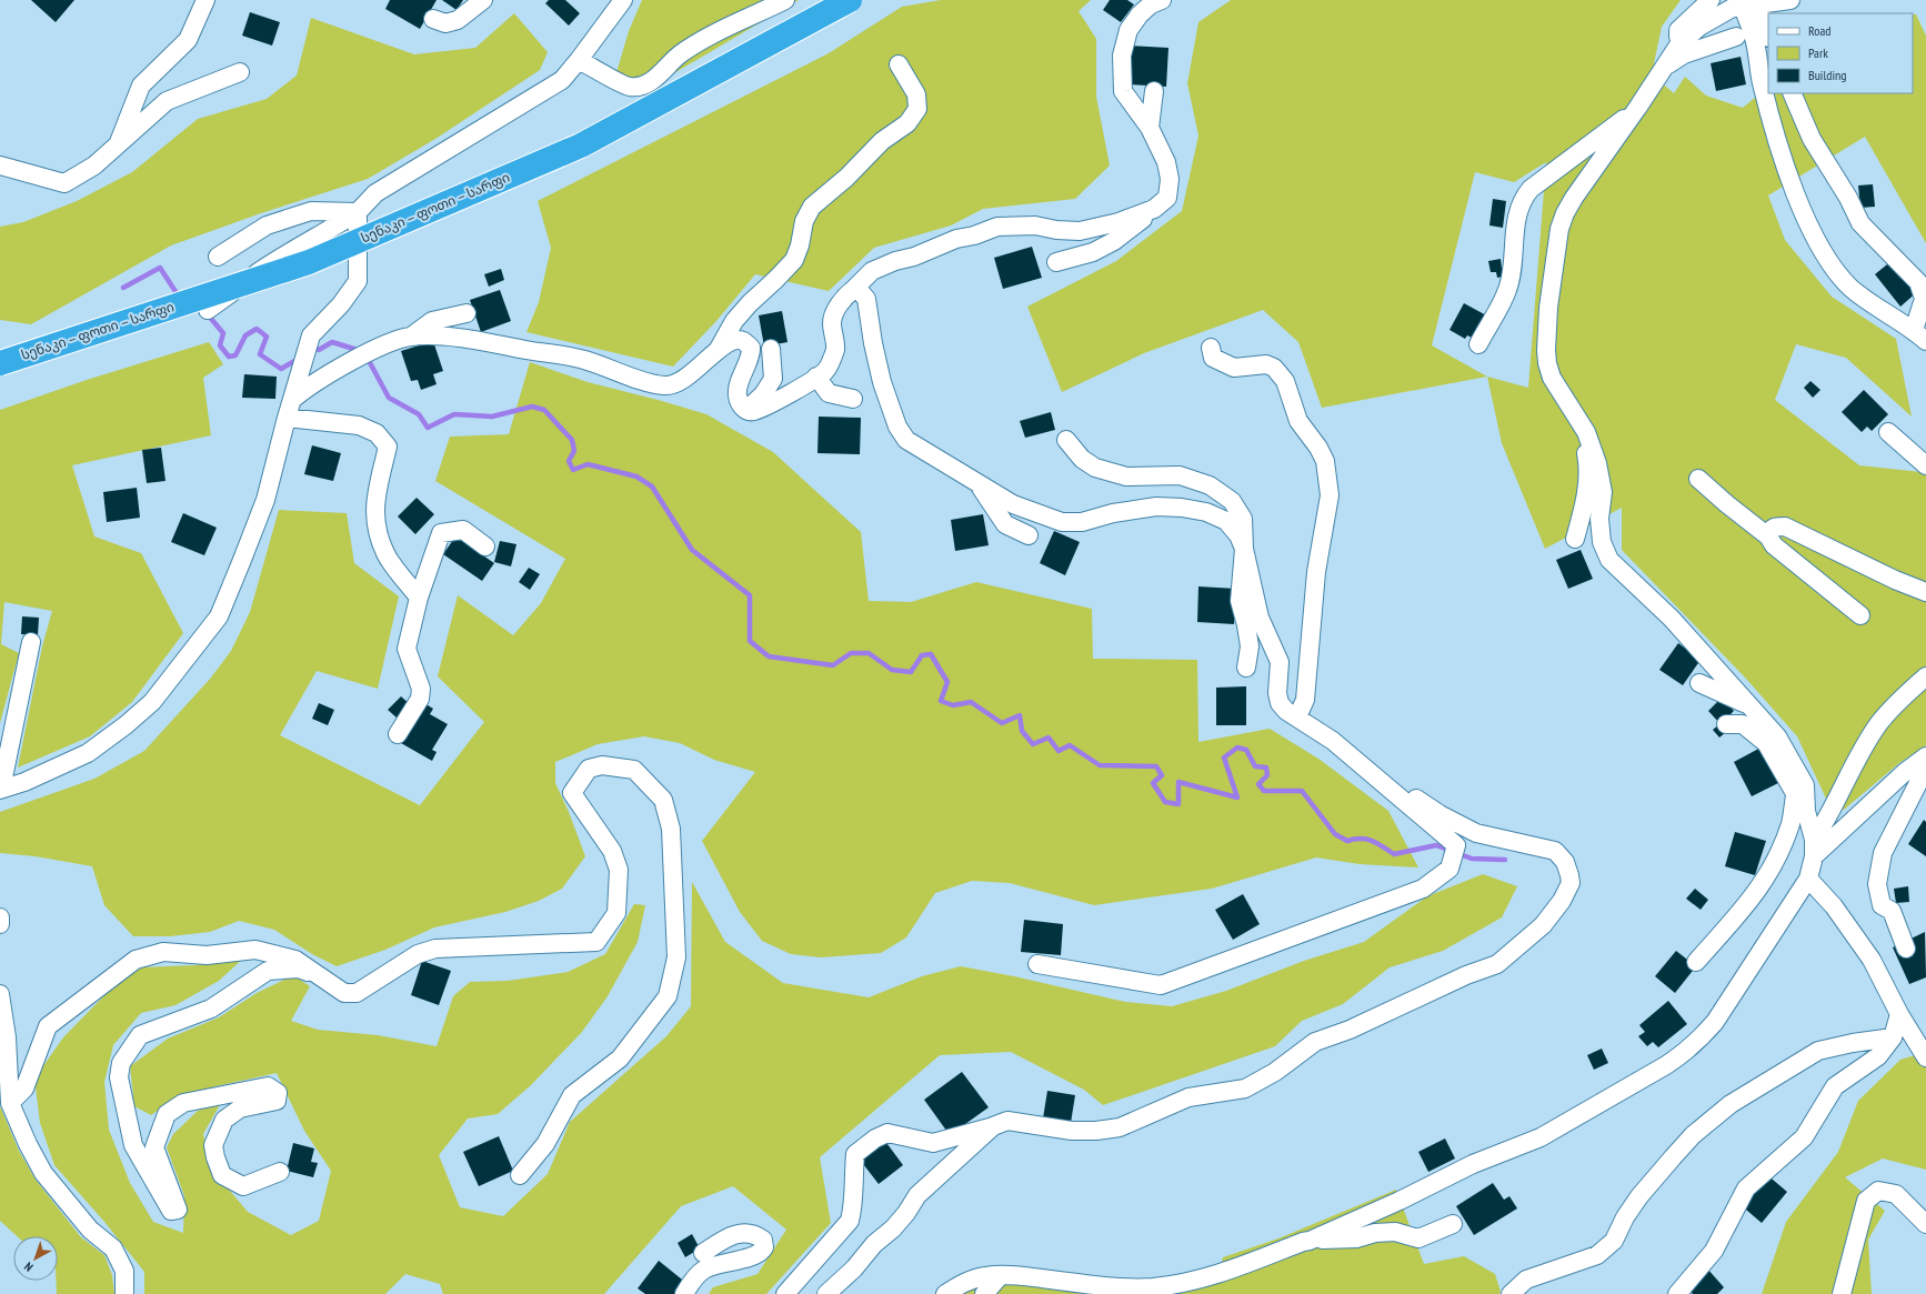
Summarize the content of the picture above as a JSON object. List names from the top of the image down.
{
  "streets": {
    "highway": ["სენაკი — ფოთი — სარფი"]
  },
  "legend": ["Road", "Park", "Building"],
  "north": "bottom left"
}
